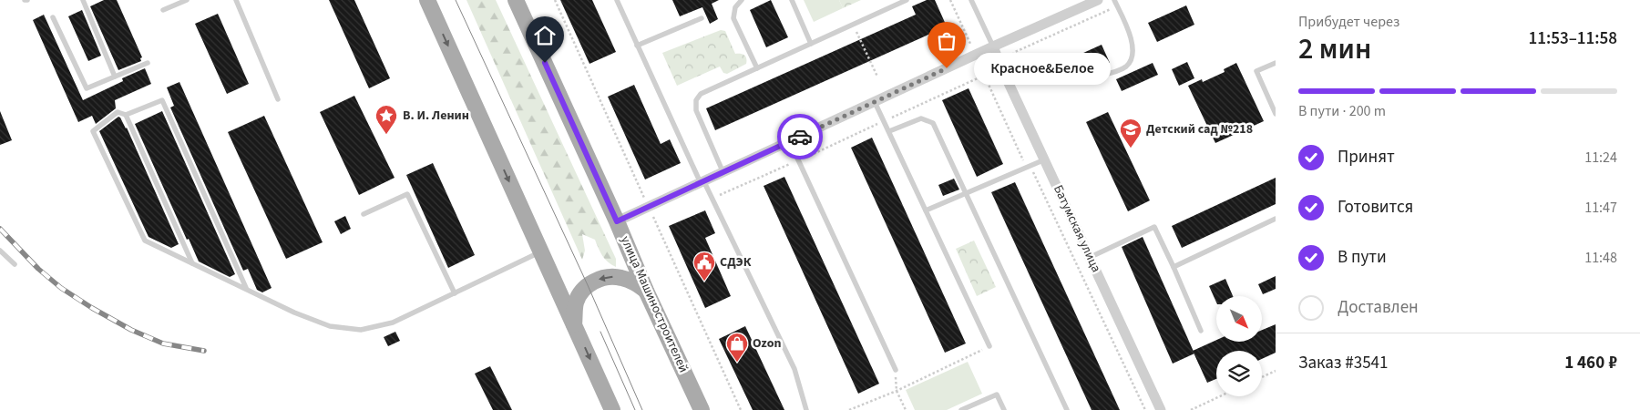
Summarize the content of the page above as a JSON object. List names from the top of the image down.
{
  "streets": {
    "main road": ["улица Машиностроителей"],
    "street": ["Батумская улица"]
  },
  "places": {
    "other": ["Красное&Белое"],
    "place": ["В. И. Ленин"],
    "school or university": ["Детский сад №218"],
    "public building": ["СДЭК"],
    "shop": ["Ozon"]
  },
  "north": "bottom right",
  "page": {
    "heading": ["2 мин", "Прибудет через", "11:53–11:58"],
    "panel": ["Заказ #3541", "1 460 ₽"],
    "bubble": "Красное&Белое",
    "bar": "В пути · 200 m",
    "list": [
      ["Принят", "11:24"],
      ["Готовится", "11:47"],
      ["В пути", "11:48"],
      "Доставлен"
    ]
  }
}
